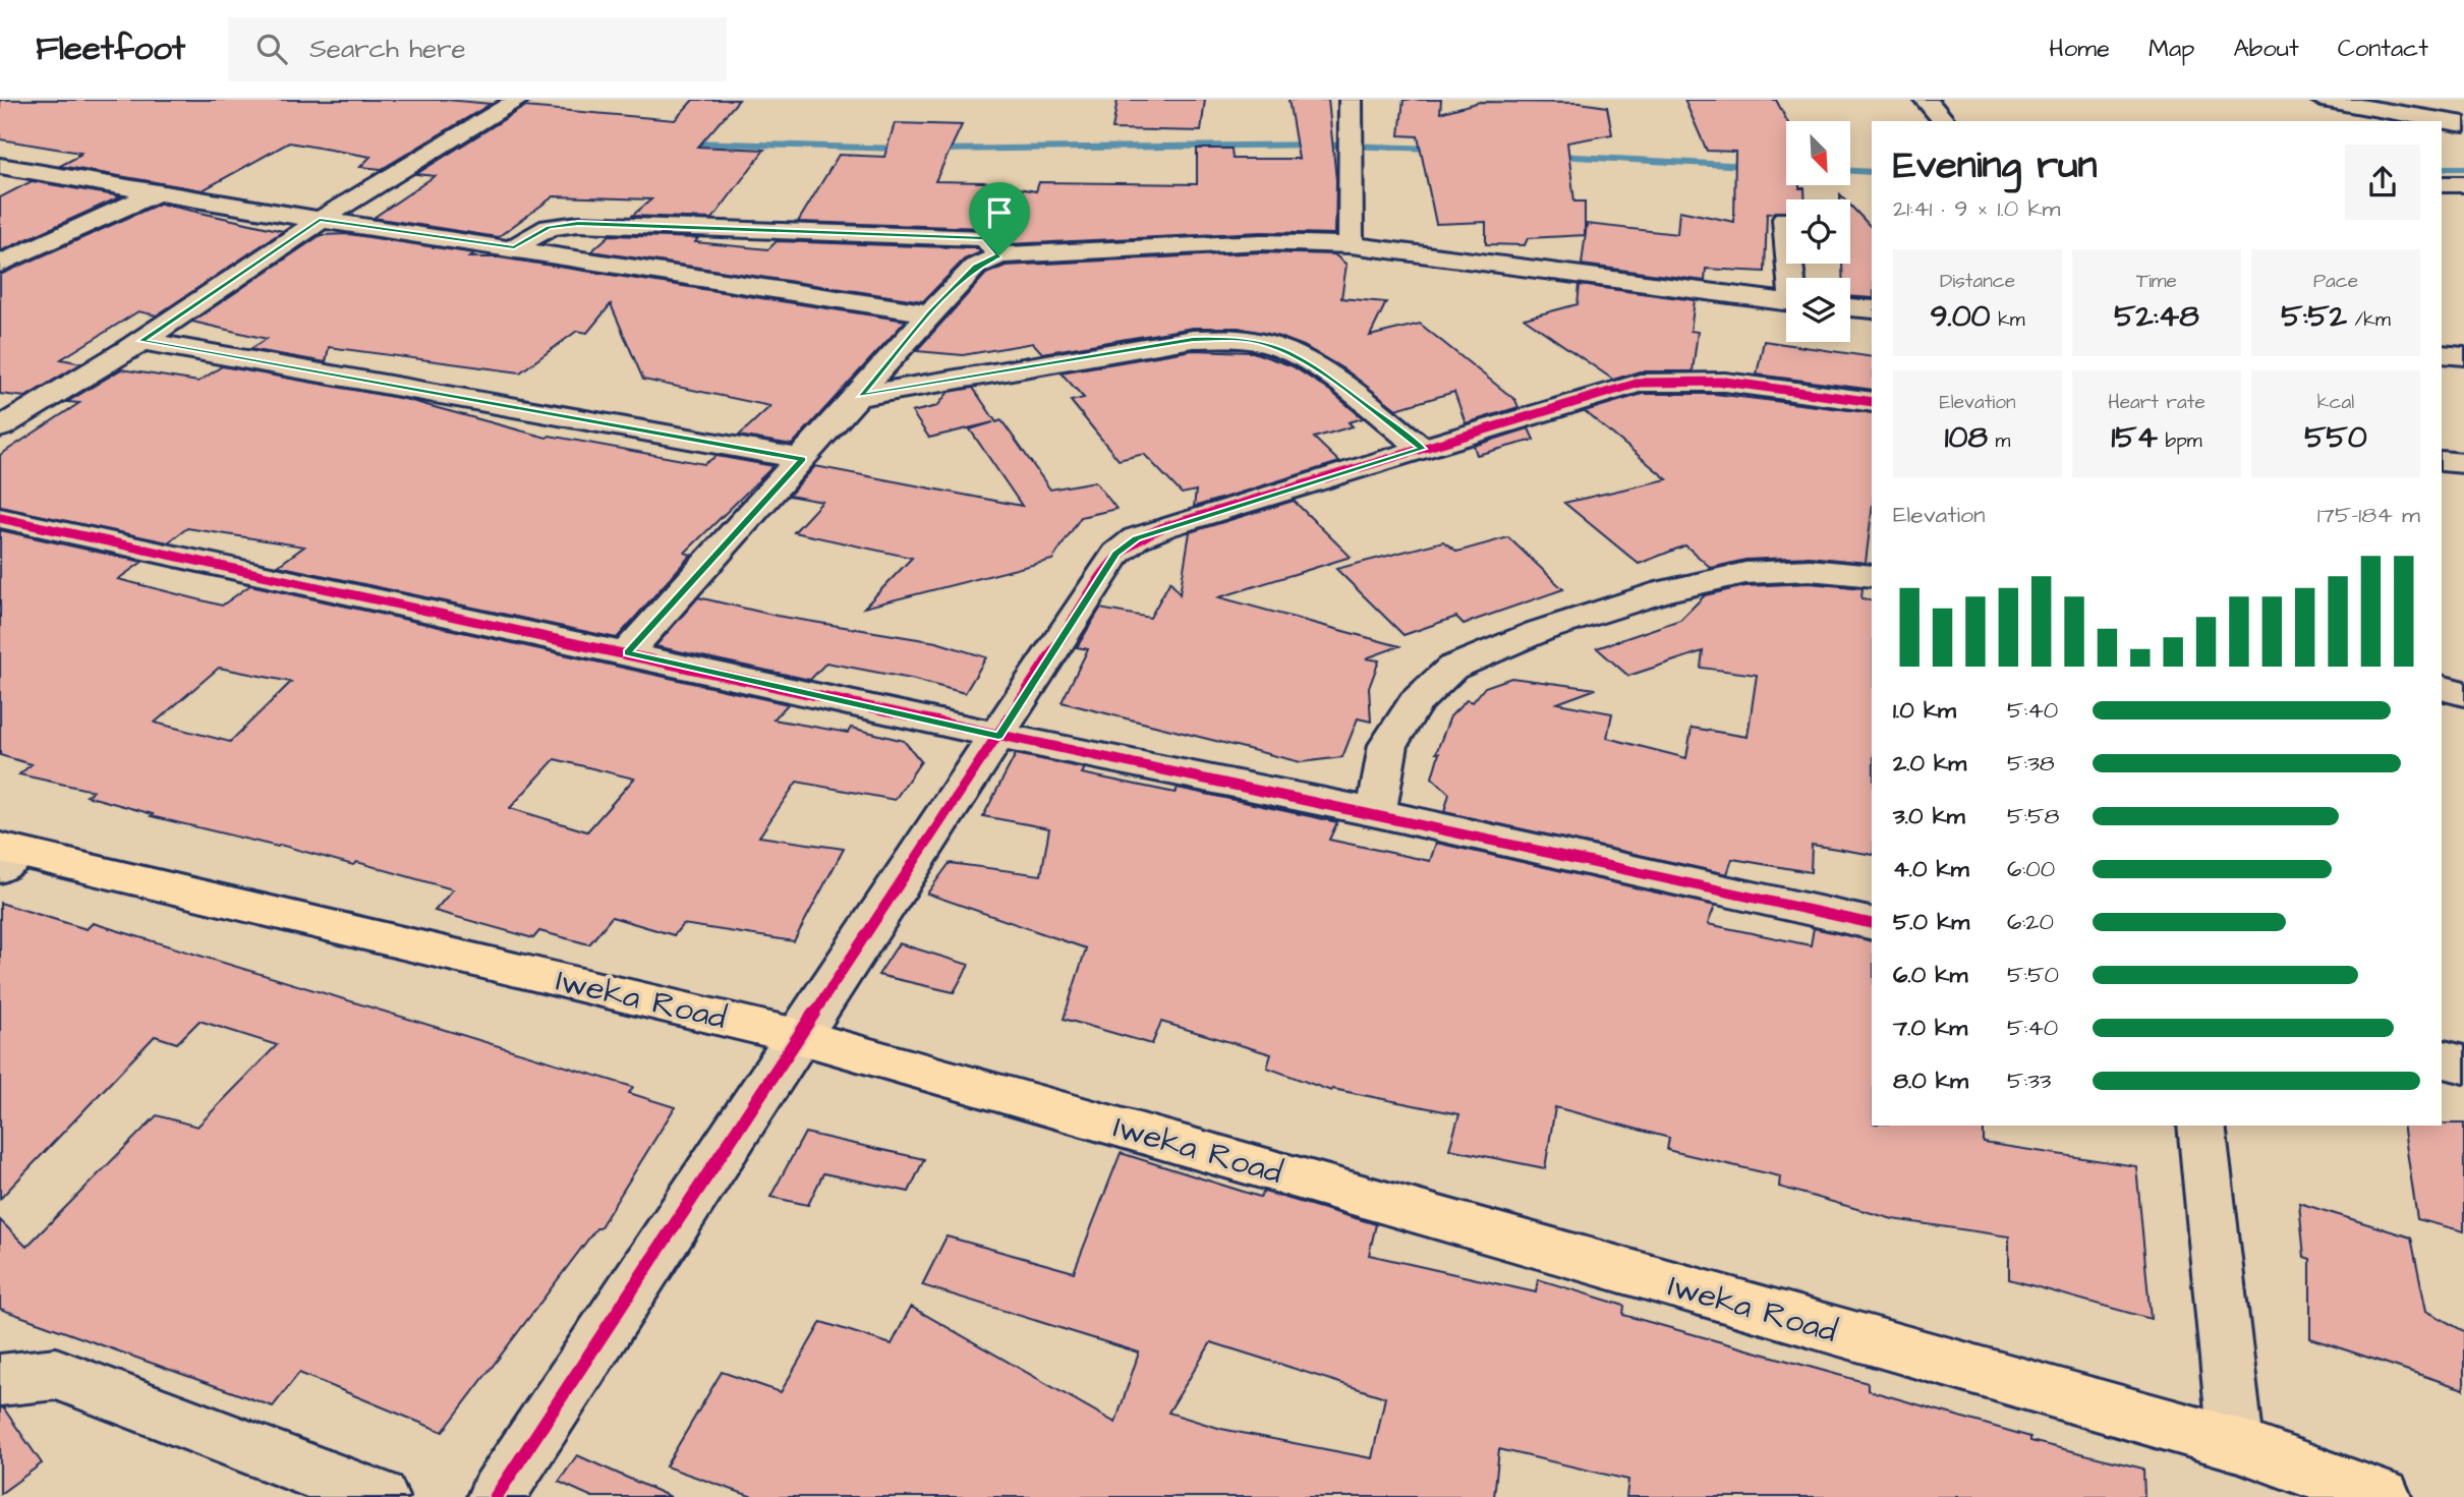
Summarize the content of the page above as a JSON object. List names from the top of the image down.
{
  "streets": {
    "main road": ["Iweka Road"]
  },
  "north": "bottom right",
  "page": {
    "header": "Fleetfoot",
    "search": "Search here",
    "nav": [
      "Home",
      "Map",
      "About",
      "Contact"
    ],
    "heading": ["Evening run", "21:41 · 9 × 1.0 km"],
    "stats": [
      ["Distance", "9.00 km"],
      ["Time", "52:48"],
      ["Pace", "5:52 /km"],
      ["Elevation", "108 m"],
      ["Heart rate", "154 bpm"],
      ["kcal", "550"]
    ],
    "chart": ["Elevation", "175–184 m"],
    "list": [
      {
        "name": "1.0 km",
        "note": "5:40"
      },
      {
        "name": "2.0 km",
        "note": "5:38"
      },
      {
        "name": "3.0 km",
        "note": "5:58"
      },
      {
        "name": "4.0 km",
        "note": "6:00"
      },
      {
        "name": "5.0 km",
        "note": "6:20"
      },
      {
        "name": "6.0 km",
        "note": "5:50"
      },
      {
        "name": "7.0 km",
        "note": "5:40"
      },
      {
        "name": "8.0 km",
        "note": "5:33"
      }
    ]
  }
}
